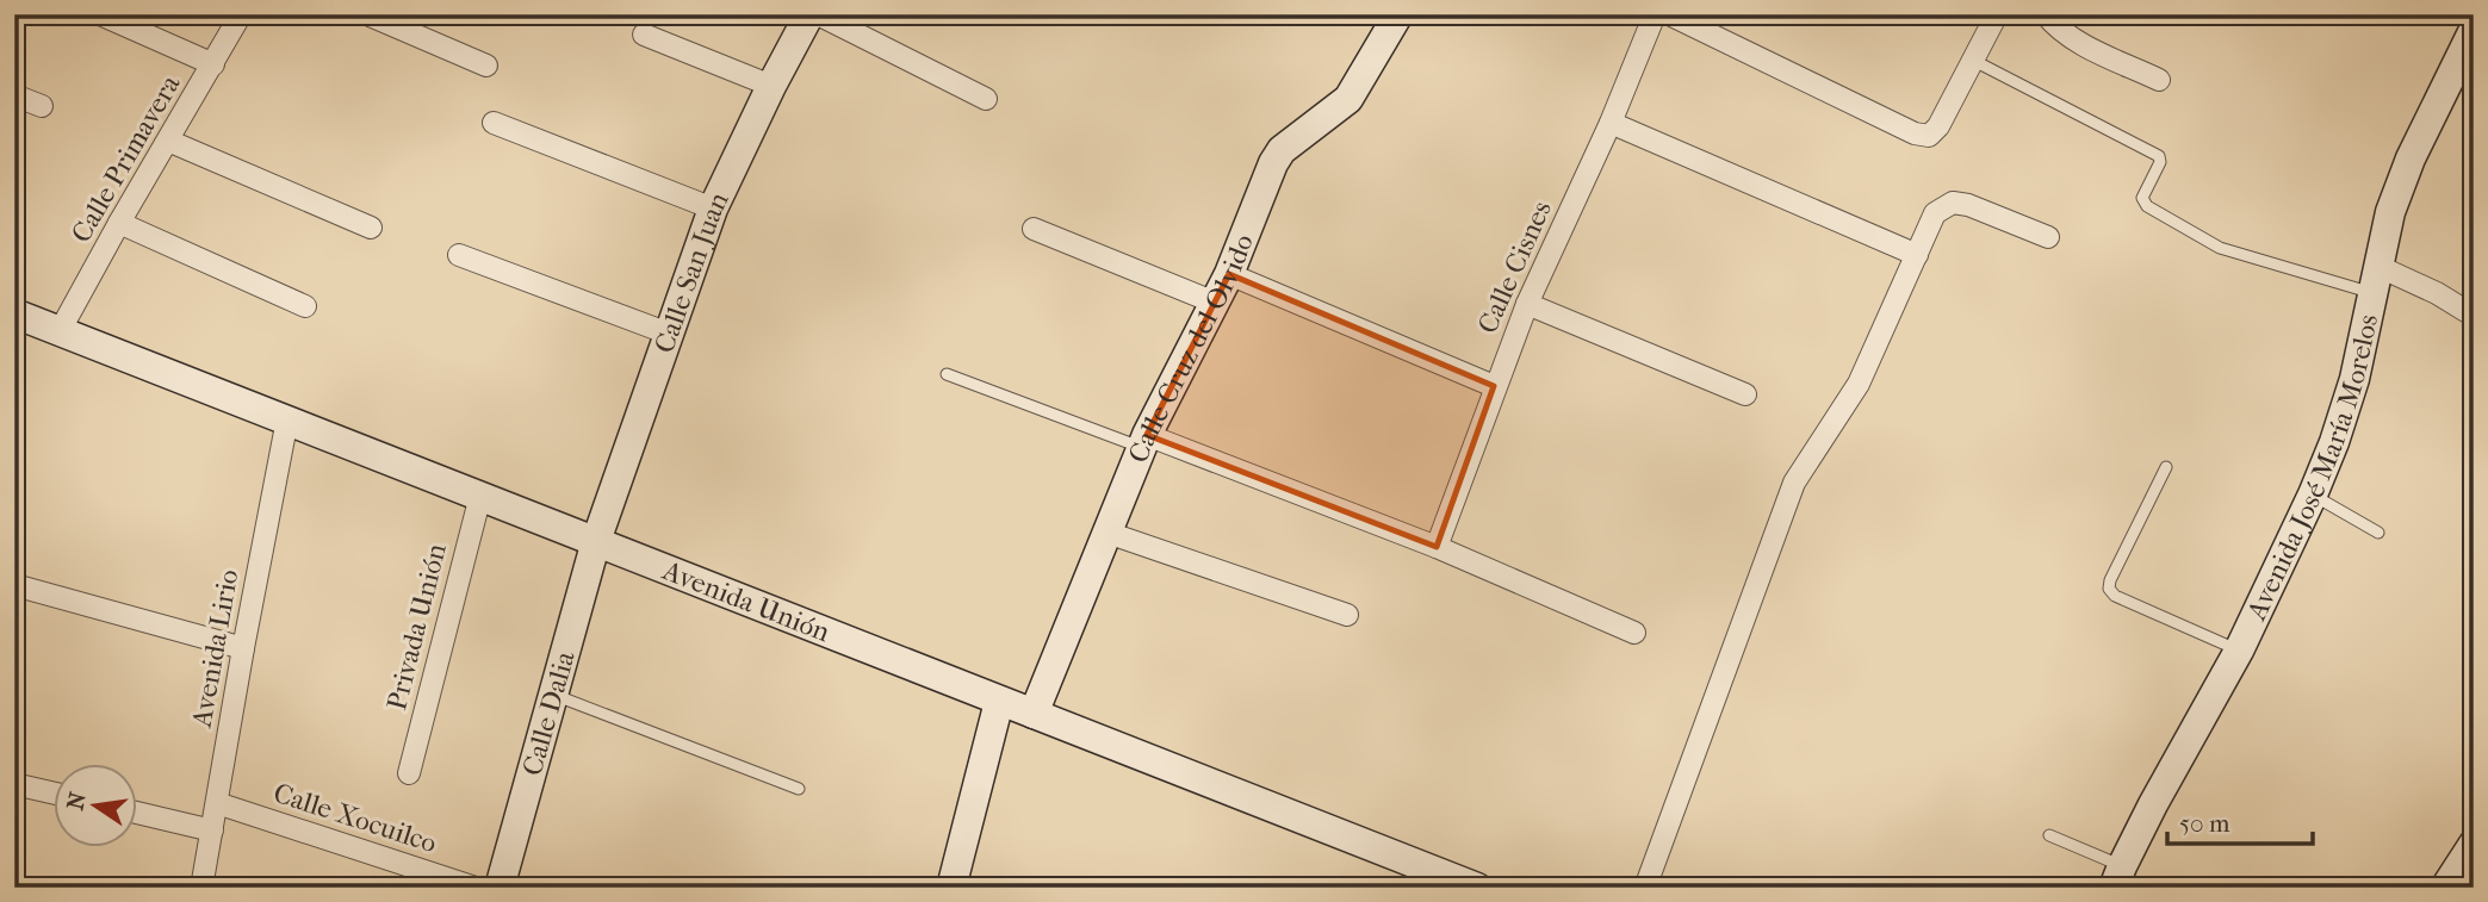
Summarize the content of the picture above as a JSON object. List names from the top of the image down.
{
  "streets": {
    "street": [
      "Calle Primavera",
      "Calle Cisnes",
      "Calle San Juan",
      "Calle Cruz del Olvido",
      "Avenida José María Morelos",
      "Avenida Unión",
      "Privada Unión",
      "Avenida Lirio",
      "Calle Dalia",
      "Calle Xocuilco"
    ]
  },
  "crossings": [
    ["Calle Primavera", "Avenida Unión"],
    ["Calle San Juan", "Avenida Unión"],
    ["Calle San Juan", "Calle Dalia"],
    ["Calle Cruz del Olvido", "Avenida Unión"],
    ["Avenida Unión", "Privada Unión"],
    ["Avenida Unión", "Avenida Lirio"],
    ["Avenida Unión", "Calle Dalia"],
    ["Avenida Lirio", "Calle Xocuilco"]
  ],
  "scale_bar": "50 m",
  "north": "left"
}
